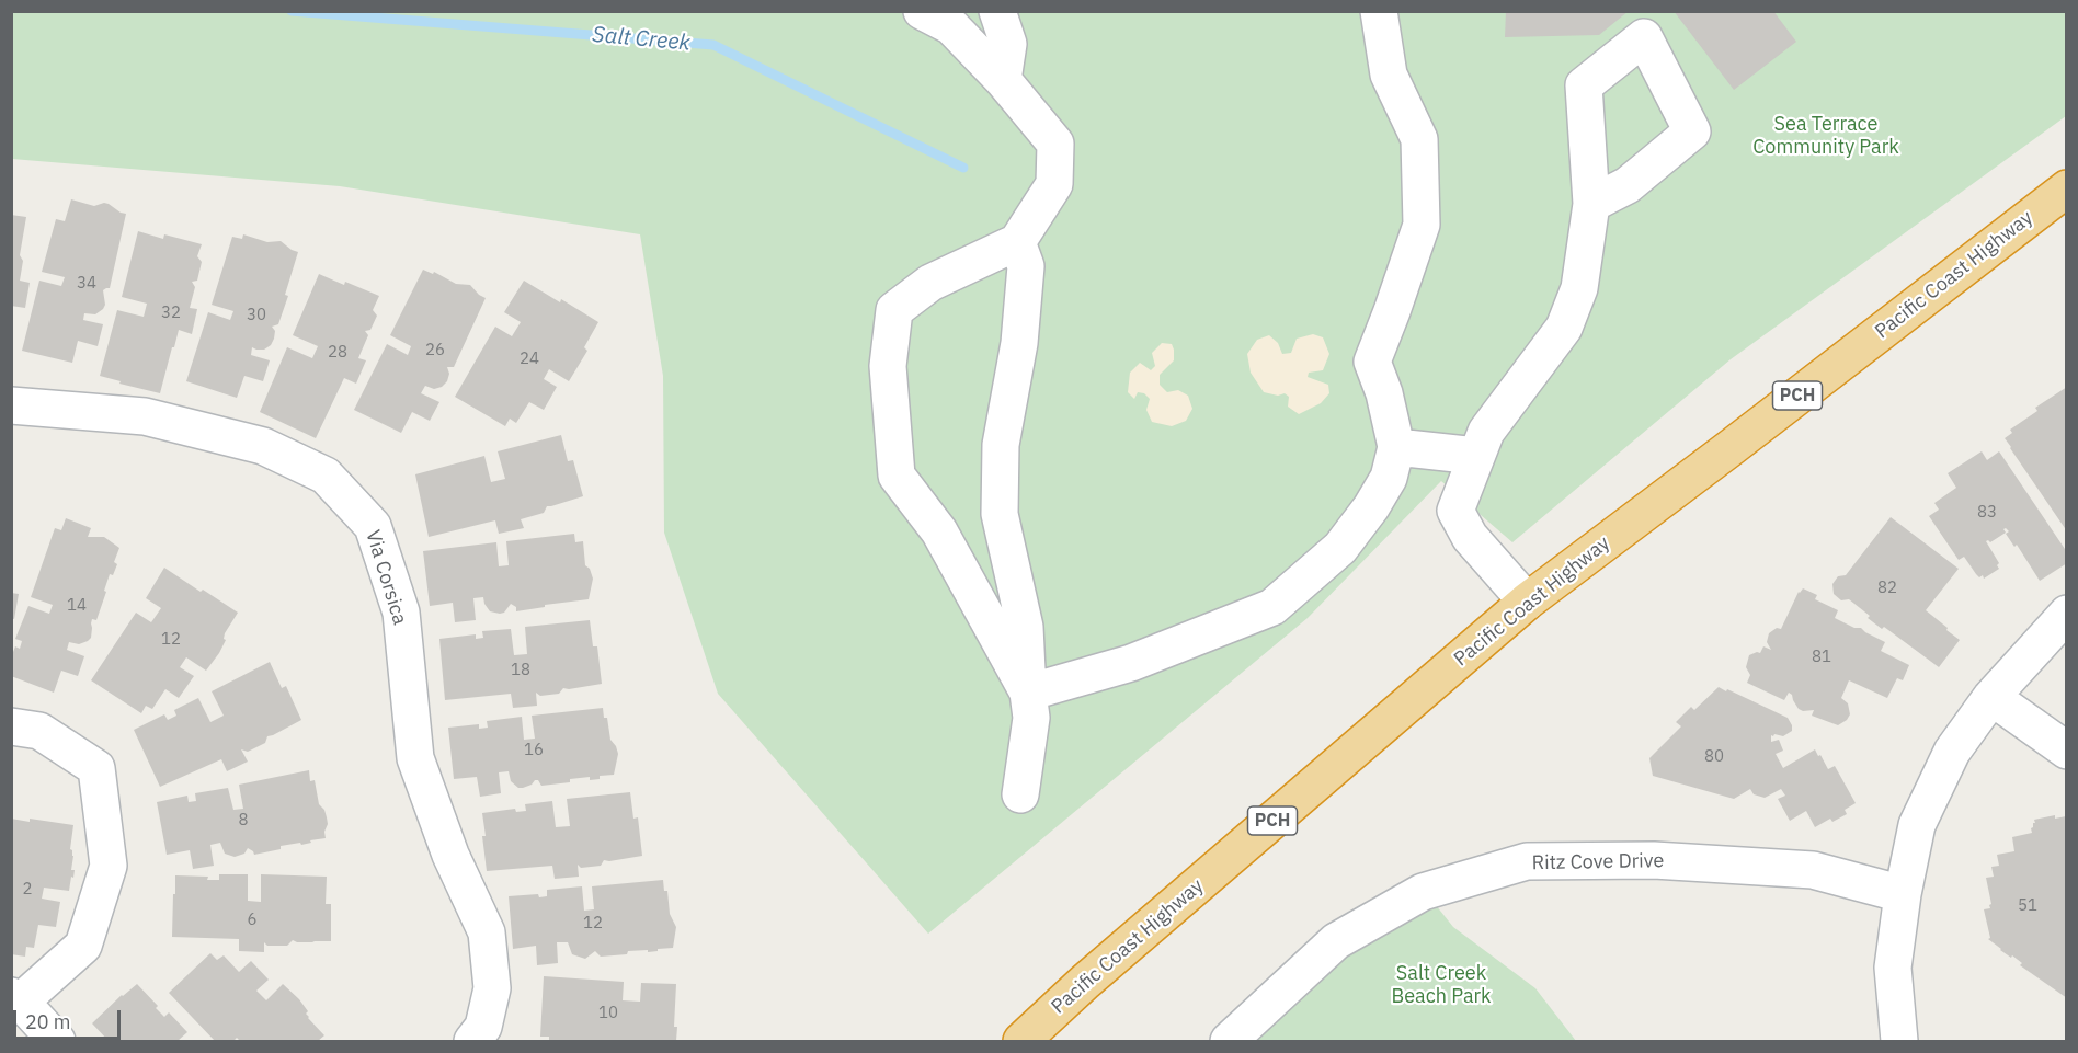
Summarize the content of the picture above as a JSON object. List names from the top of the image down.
{
  "streets": {
    "highway": ["Pacific Coast Highway", "PCH"],
    "street": ["Via Corsica", "Ritz Cove Drive"]
  },
  "water": ["Salt Creek"],
  "parks": ["Sea Terrace Community Park", "Salt Creek Beach Park"],
  "house_numbers": [
    "34",
    "32",
    "30",
    "26",
    "28",
    "24",
    "83",
    "82",
    "14",
    "12",
    "81",
    "18",
    "16",
    "80",
    "8",
    "2",
    "51",
    "6",
    "12",
    "10"
  ],
  "scale_bar": "20 m"
}
